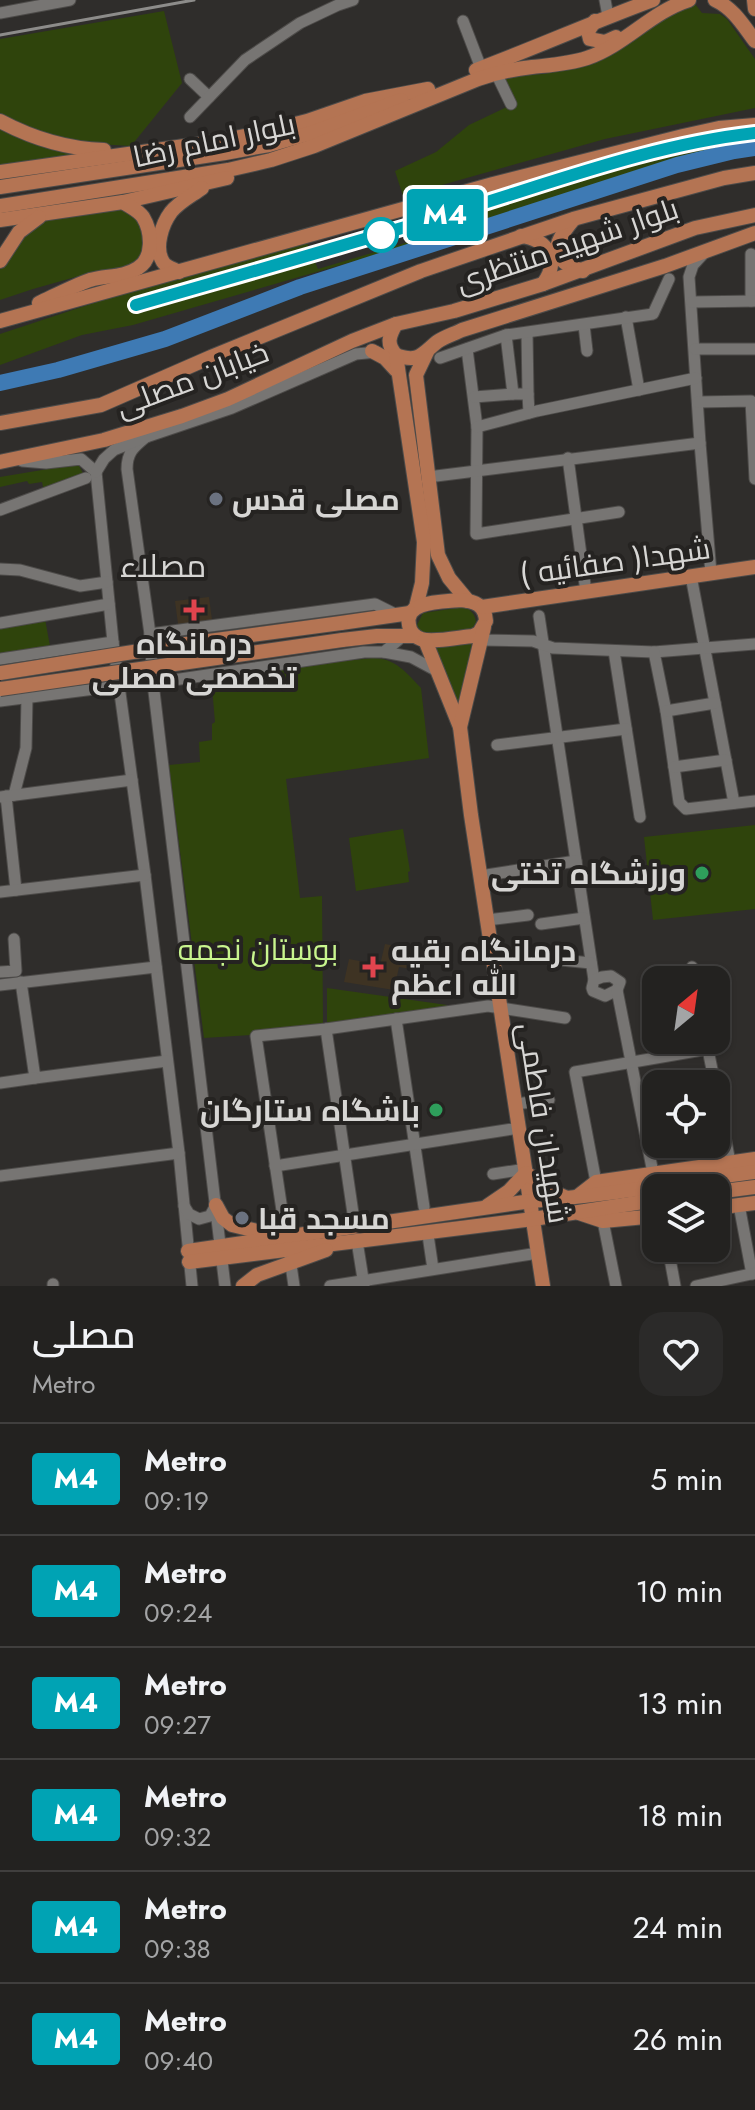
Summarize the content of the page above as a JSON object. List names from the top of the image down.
{
  "streets": {
    "main road": [
      "بلوار امام رضا",
      "بلوار شهید منتظری",
      "خیابان مصلی",
      "شهدا( صفائیه )",
      "شهیدان فاطمی"
    ]
  },
  "crossings": [
    ["بلوار شهید منتظری", "خیابان مصلی"],
    ["شهدا( صفائیه )", "شهیدان فاطمی"]
  ],
  "districts": ["مصلاء"],
  "parks": ["بوستان نجمه"],
  "places": {
    "other": [
      "مصلی قدس",
      "ورزشگاه تختی",
      "باشگاه ستارگان",
      "مسجد قبا"
    ],
    "health": ["درمانگاه تخصصی مصلی", "درمانگاه بقیه الله اعظم"]
  },
  "lines": ["metro line M4"],
  "north": "top right",
  "page": {
    "on_map": "M4",
    "heading": ["مصلی", "Metro"],
    "list": [
      {
        "mark": "M4",
        "name": "Metro",
        "note": "09:19",
        "value": "5 min"
      },
      {
        "mark": "M4",
        "name": "Metro",
        "note": "09:24",
        "value": "10 min"
      },
      {
        "mark": "M4",
        "name": "Metro",
        "note": "09:27",
        "value": "13 min"
      },
      {
        "mark": "M4",
        "name": "Metro",
        "note": "09:32",
        "value": "18 min"
      },
      {
        "mark": "M4",
        "name": "Metro",
        "note": "09:38",
        "value": "24 min"
      },
      {
        "mark": "M4",
        "name": "Metro",
        "note": "09:40",
        "value": "26 min"
      }
    ]
  }
}
